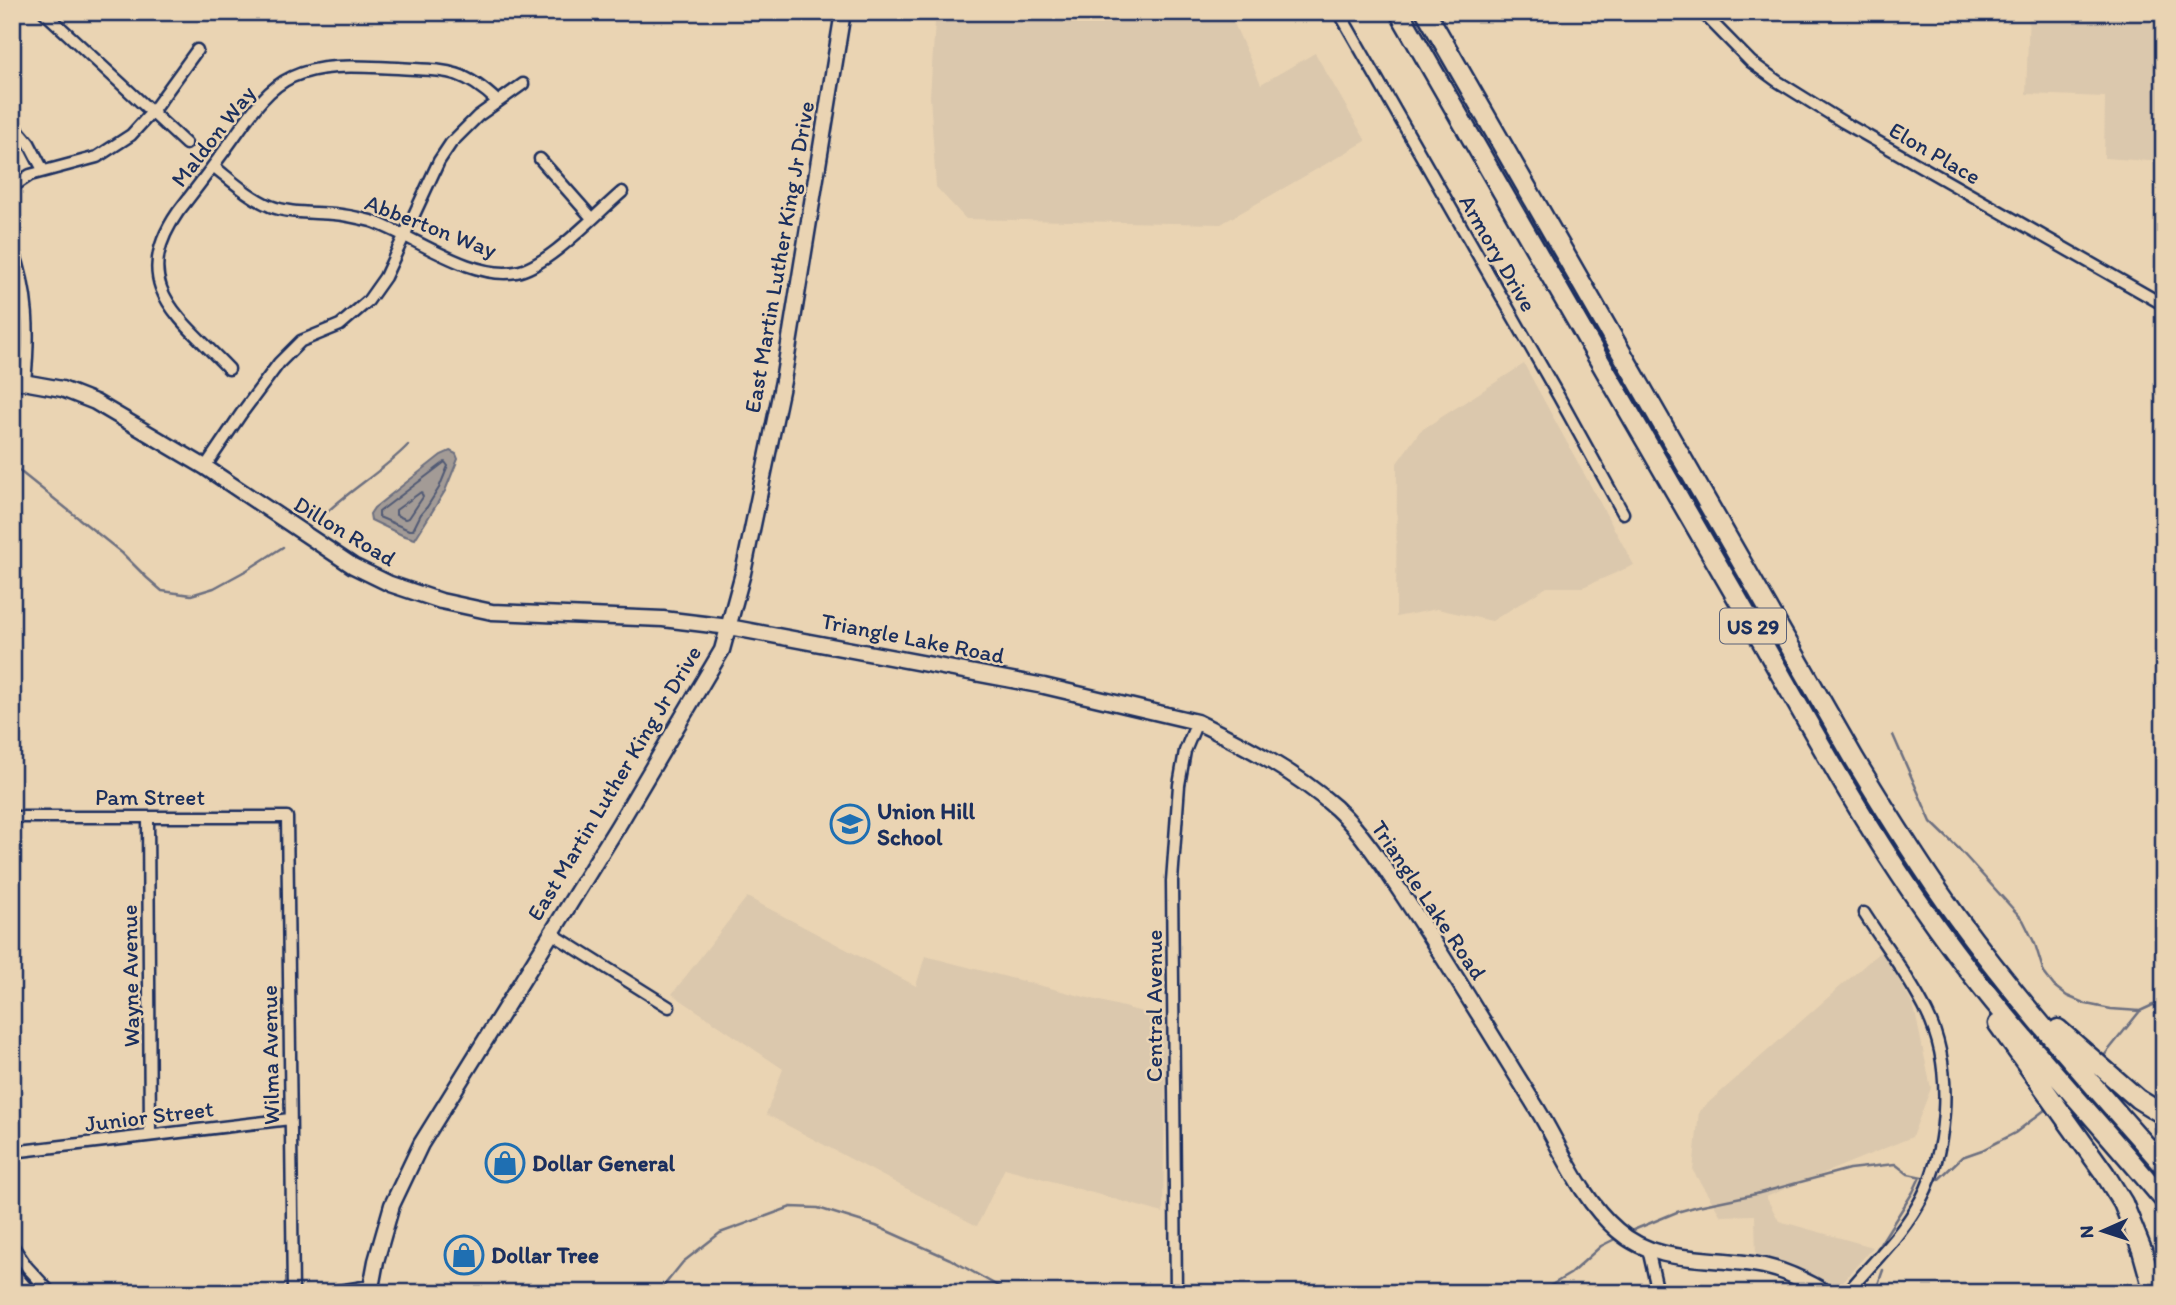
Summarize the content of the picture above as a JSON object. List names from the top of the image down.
{
  "streets": {
    "highway": ["US 29"],
    "street": [
      "Maldon Way",
      "Elon Place",
      "Abberton Way",
      "Armory Drive",
      "East Martin Luther King Jr Drive",
      "Dillon Road",
      "Triangle Lake Road",
      "Pam Street",
      "Wayne Avenue",
      "Central Avenue",
      "Wilma Avenue",
      "Junior Street"
    ]
  },
  "crossings": [
    ["Maldon Way", "Abberton Way"],
    ["East Martin Luther King Jr Drive", "Dillon Road"],
    ["East Martin Luther King Jr Drive", "Triangle Lake Road"],
    ["Dillon Road", "Triangle Lake Road"],
    ["Triangle Lake Road", "Central Avenue"],
    ["Pam Street", "Wayne Avenue"],
    ["Pam Street", "Wilma Avenue"],
    ["Wayne Avenue", "Junior Street"],
    ["Wilma Avenue", "Junior Street"]
  ],
  "places": {
    "school or university": ["Union Hill School"],
    "shop": ["Dollar General", "Dollar Tree"]
  },
  "north": "left"
}
